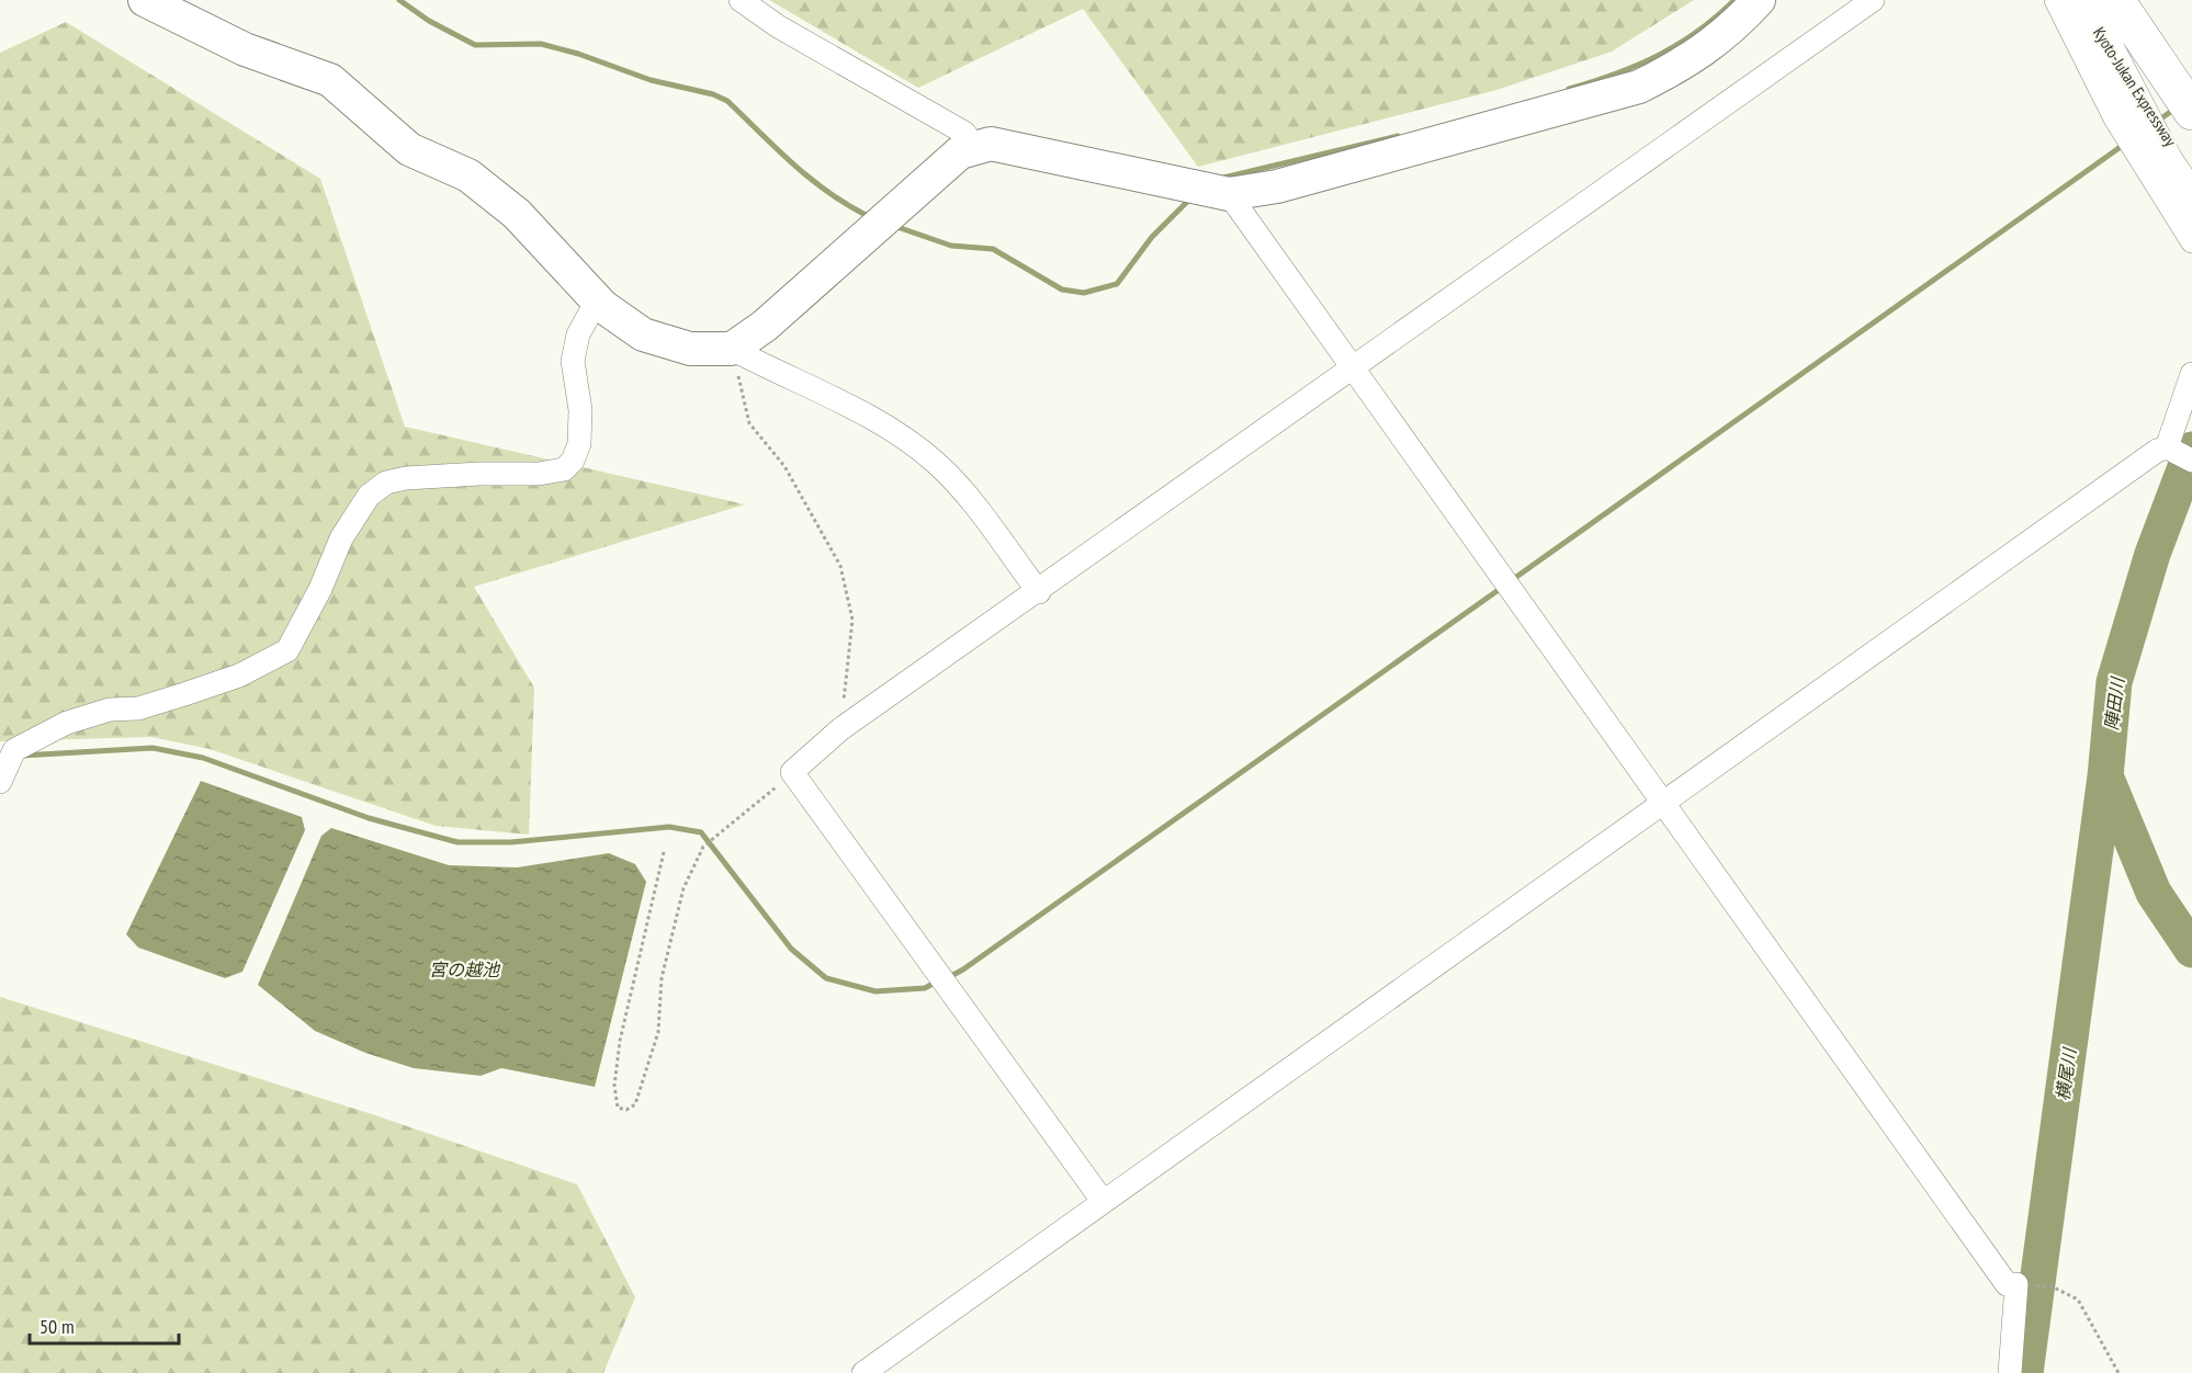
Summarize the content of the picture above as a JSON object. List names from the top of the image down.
{
  "streets": {
    "highway": ["Kyoto-Jukan Expressway"]
  },
  "water": ["陣田川", "宮の越池", "横尾川"],
  "scale_bar": "50 m"
}
